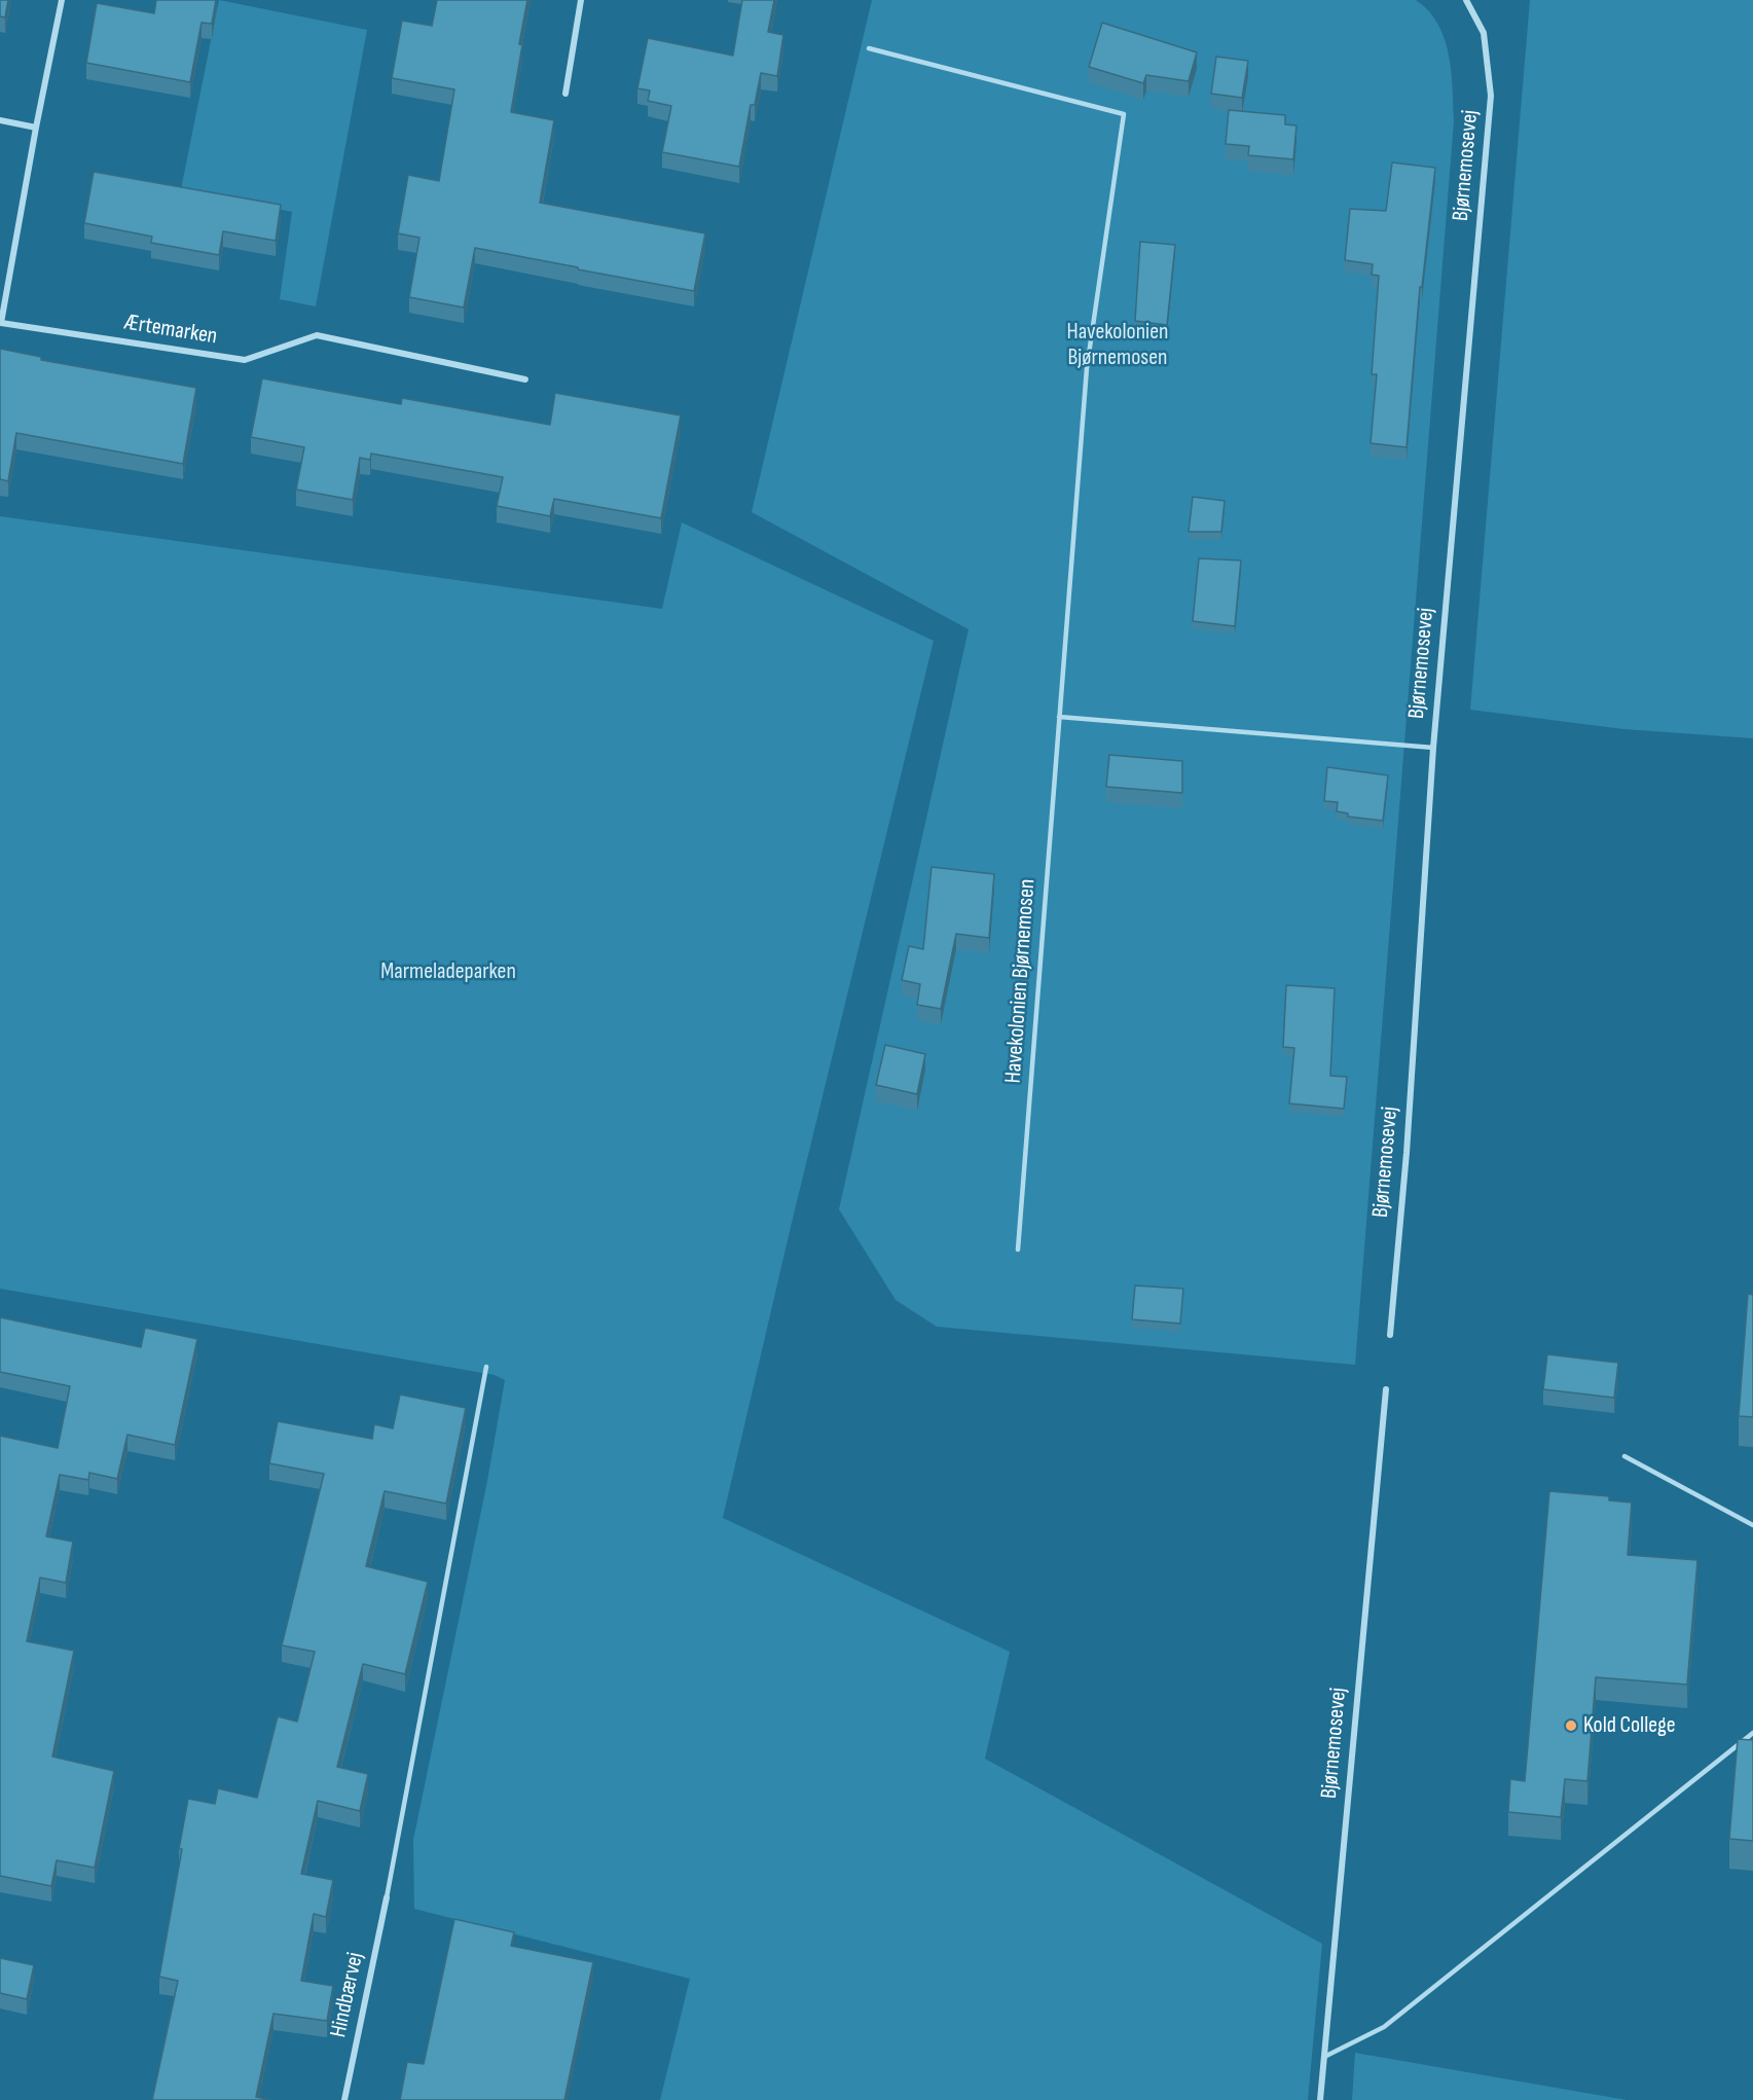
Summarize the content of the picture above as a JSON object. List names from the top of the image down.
{
  "streets": {
    "street": ["Bjørnemosevej", "Ærtemarken", "Hindbærvej"],
    "lane": ["Havekolonien Bjørnemosen"]
  },
  "parks": ["Havekolonien Bjørnemosen", "Marmeladeparken"],
  "places": ["Kold College"]
}
